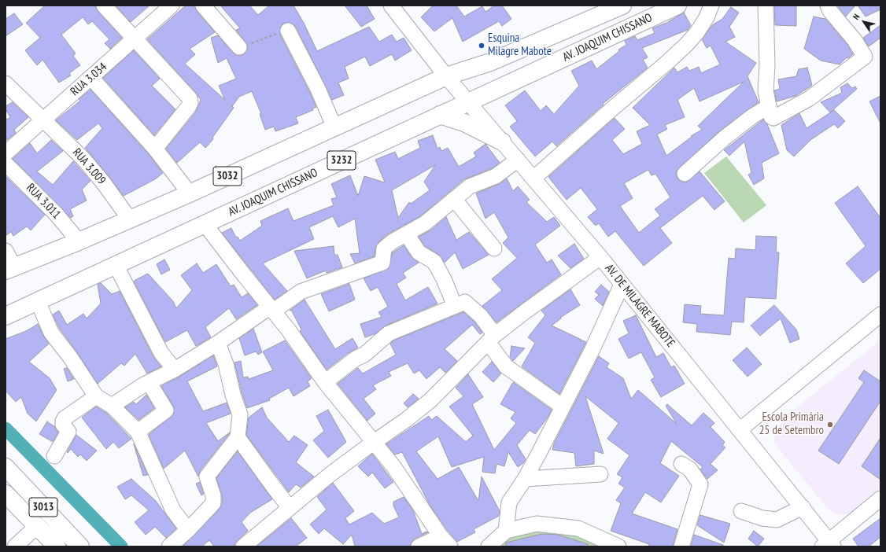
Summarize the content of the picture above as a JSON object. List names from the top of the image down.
{
  "streets": {
    "main road": [
      "AV. JOAQUIM CHISSANO",
      "3232",
      "3032",
      "3013"
    ],
    "street": [
      "RUA 3.034",
      "RUA 3.009",
      "RUA 3.011",
      "AV. DE MILAGRE MABOTE"
    ]
  },
  "crossings": [
    ["AV. JOAQUIM CHISSANO", "3032"],
    ["AV. JOAQUIM CHISSANO", "AV. DE MILAGRE MABOTE"],
    ["RUA 3.034", "RUA 3.009"],
    ["RUA 3.009", "3032"],
    ["3032", "RUA 3.011"],
    ["3032", "AV. DE MILAGRE MABOTE"]
  ],
  "places": ["Esquina Milagre Mabote", "Escola Primária 25 de Setembro"],
  "north": "top left"
}
